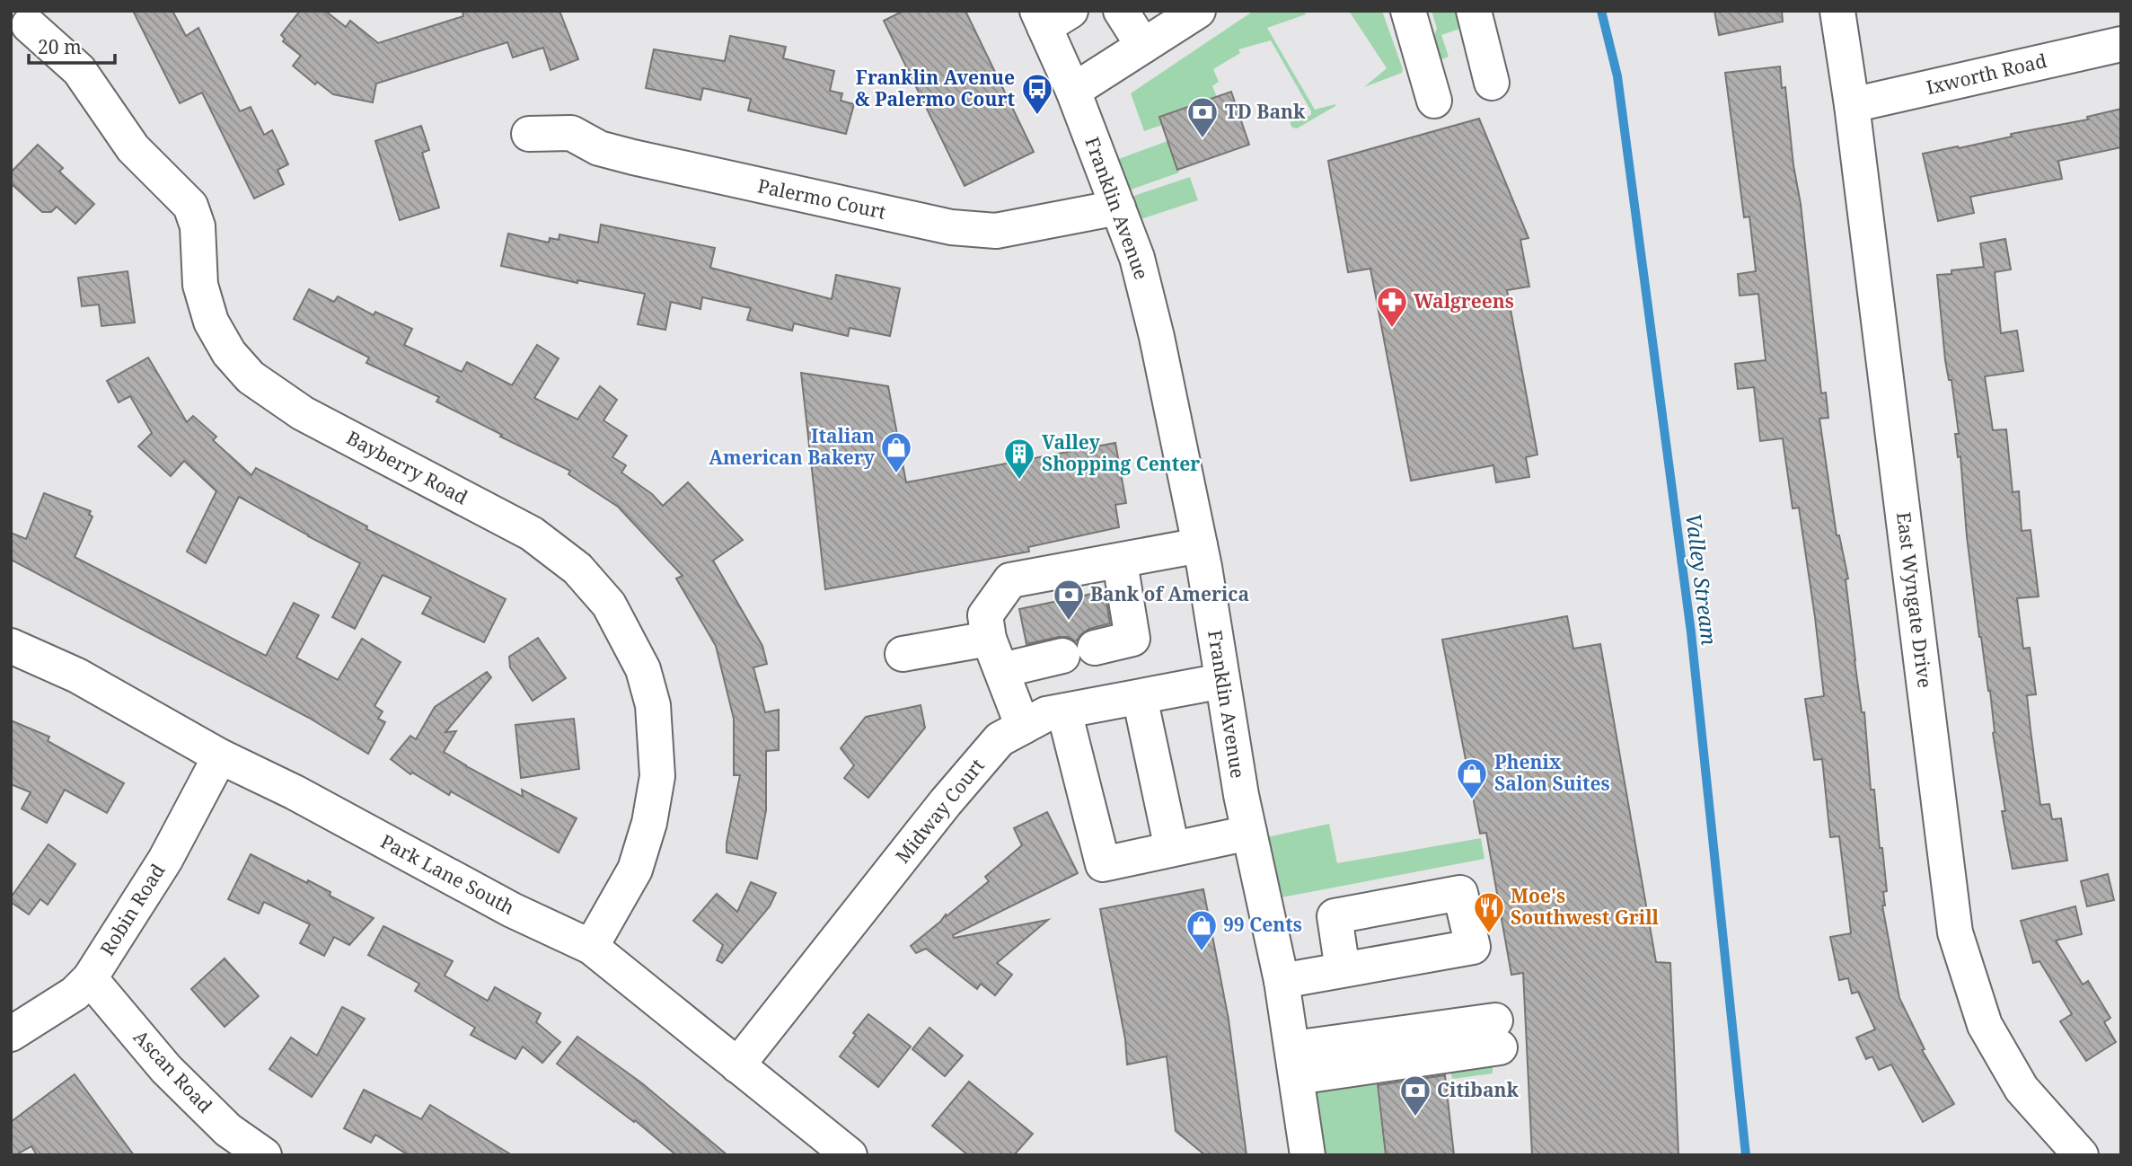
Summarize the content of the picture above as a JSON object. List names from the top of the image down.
{
  "streets": {
    "street": [
      "Ixworth Road",
      "Palermo Court",
      "Franklin Avenue",
      "Bayberry Road",
      "East Wyngate Drive",
      "Midway Court",
      "Park Lane South",
      "Robin Road",
      "Ascan Road"
    ]
  },
  "crossings": [
    ["Ixworth Road", "East Wyngate Drive"],
    ["Palermo Court", "Franklin Avenue"],
    ["Franklin Avenue", "Midway Court"],
    ["Bayberry Road", "Park Lane South"],
    ["Midway Court", "Park Lane South"],
    ["Park Lane South", "Robin Road"],
    ["Robin Road", "Ascan Road"]
  ],
  "water": ["Valley Stream"],
  "places": {
    "bus stop": ["Franklin Avenue & Palermo Court"],
    "bank": ["TD Bank", "Bank of America", "Citibank"],
    "pharmacy": ["Walgreens"],
    "shop": ["Italian American Bakery", "Phenix Salon Suites", "99 Cents"],
    "building": ["Valley Shopping Center"],
    "restaurant": ["Moe's Southwest Grill"]
  },
  "scale_bar": "20 m"
}
